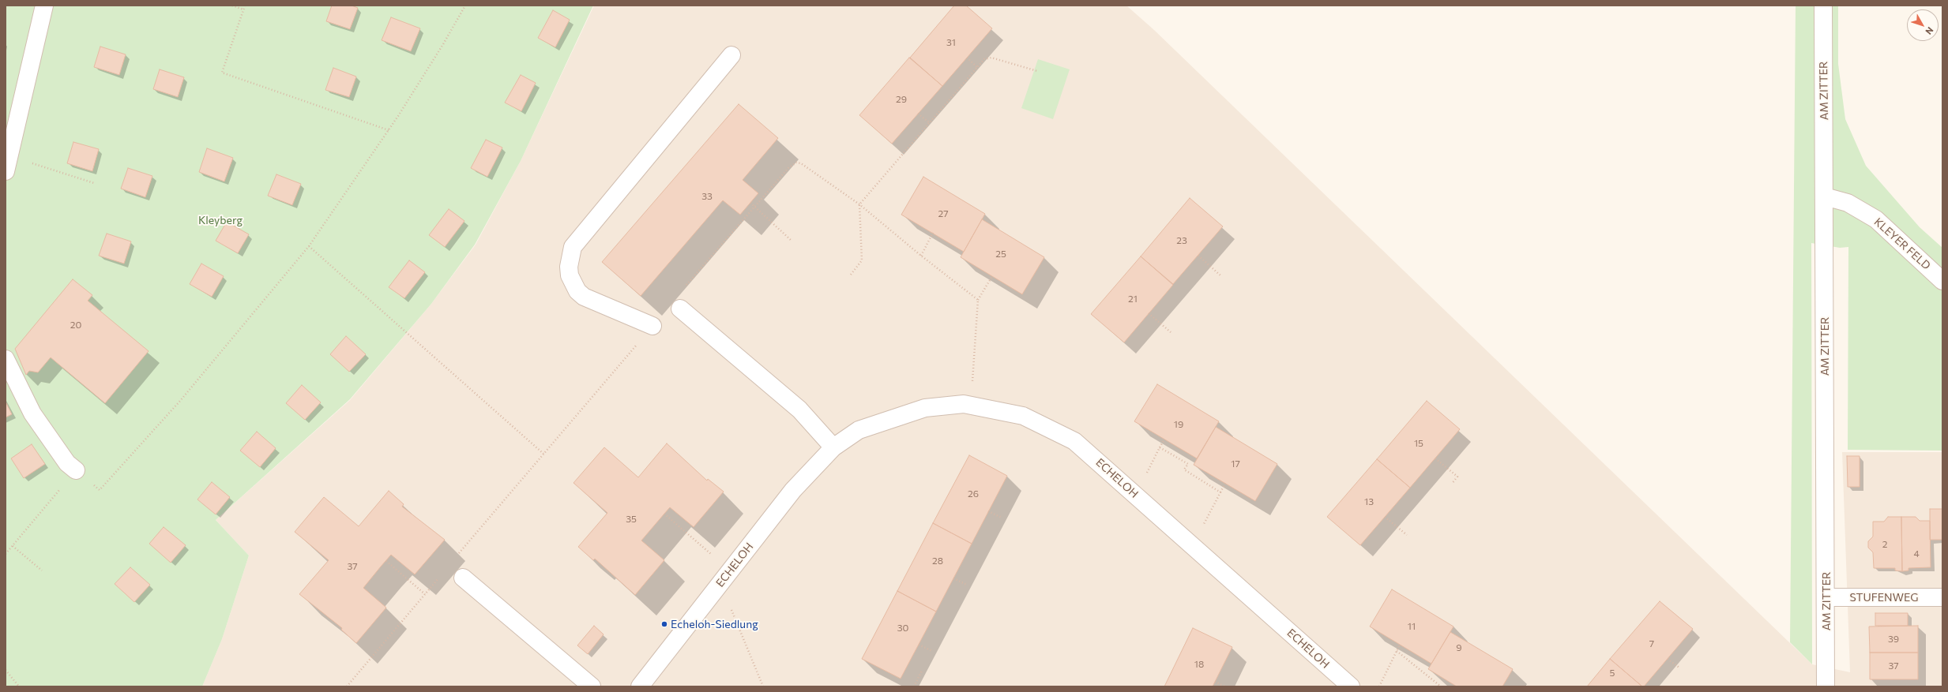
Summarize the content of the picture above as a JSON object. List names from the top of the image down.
{
  "streets": {
    "street": [
      "AM ZITTER",
      "KLEYER FELD",
      "ECHELOH",
      "STUFENWEG"
    ]
  },
  "crossings": [
    ["AM ZITTER", "KLEYER FELD"],
    ["AM ZITTER", "STUFENWEG"]
  ],
  "parks": ["Kleyberg"],
  "places": ["Echeloh-Siedlung"],
  "house_numbers": [
    "31",
    "29",
    "33",
    "27",
    "23",
    "25",
    "21",
    "20",
    "19",
    "15",
    "17",
    "26",
    "13",
    "35",
    "2",
    "4",
    "28",
    "37",
    "11",
    "30",
    "39",
    "7",
    "9",
    "18",
    "37",
    "5"
  ],
  "north": "bottom right"
}
